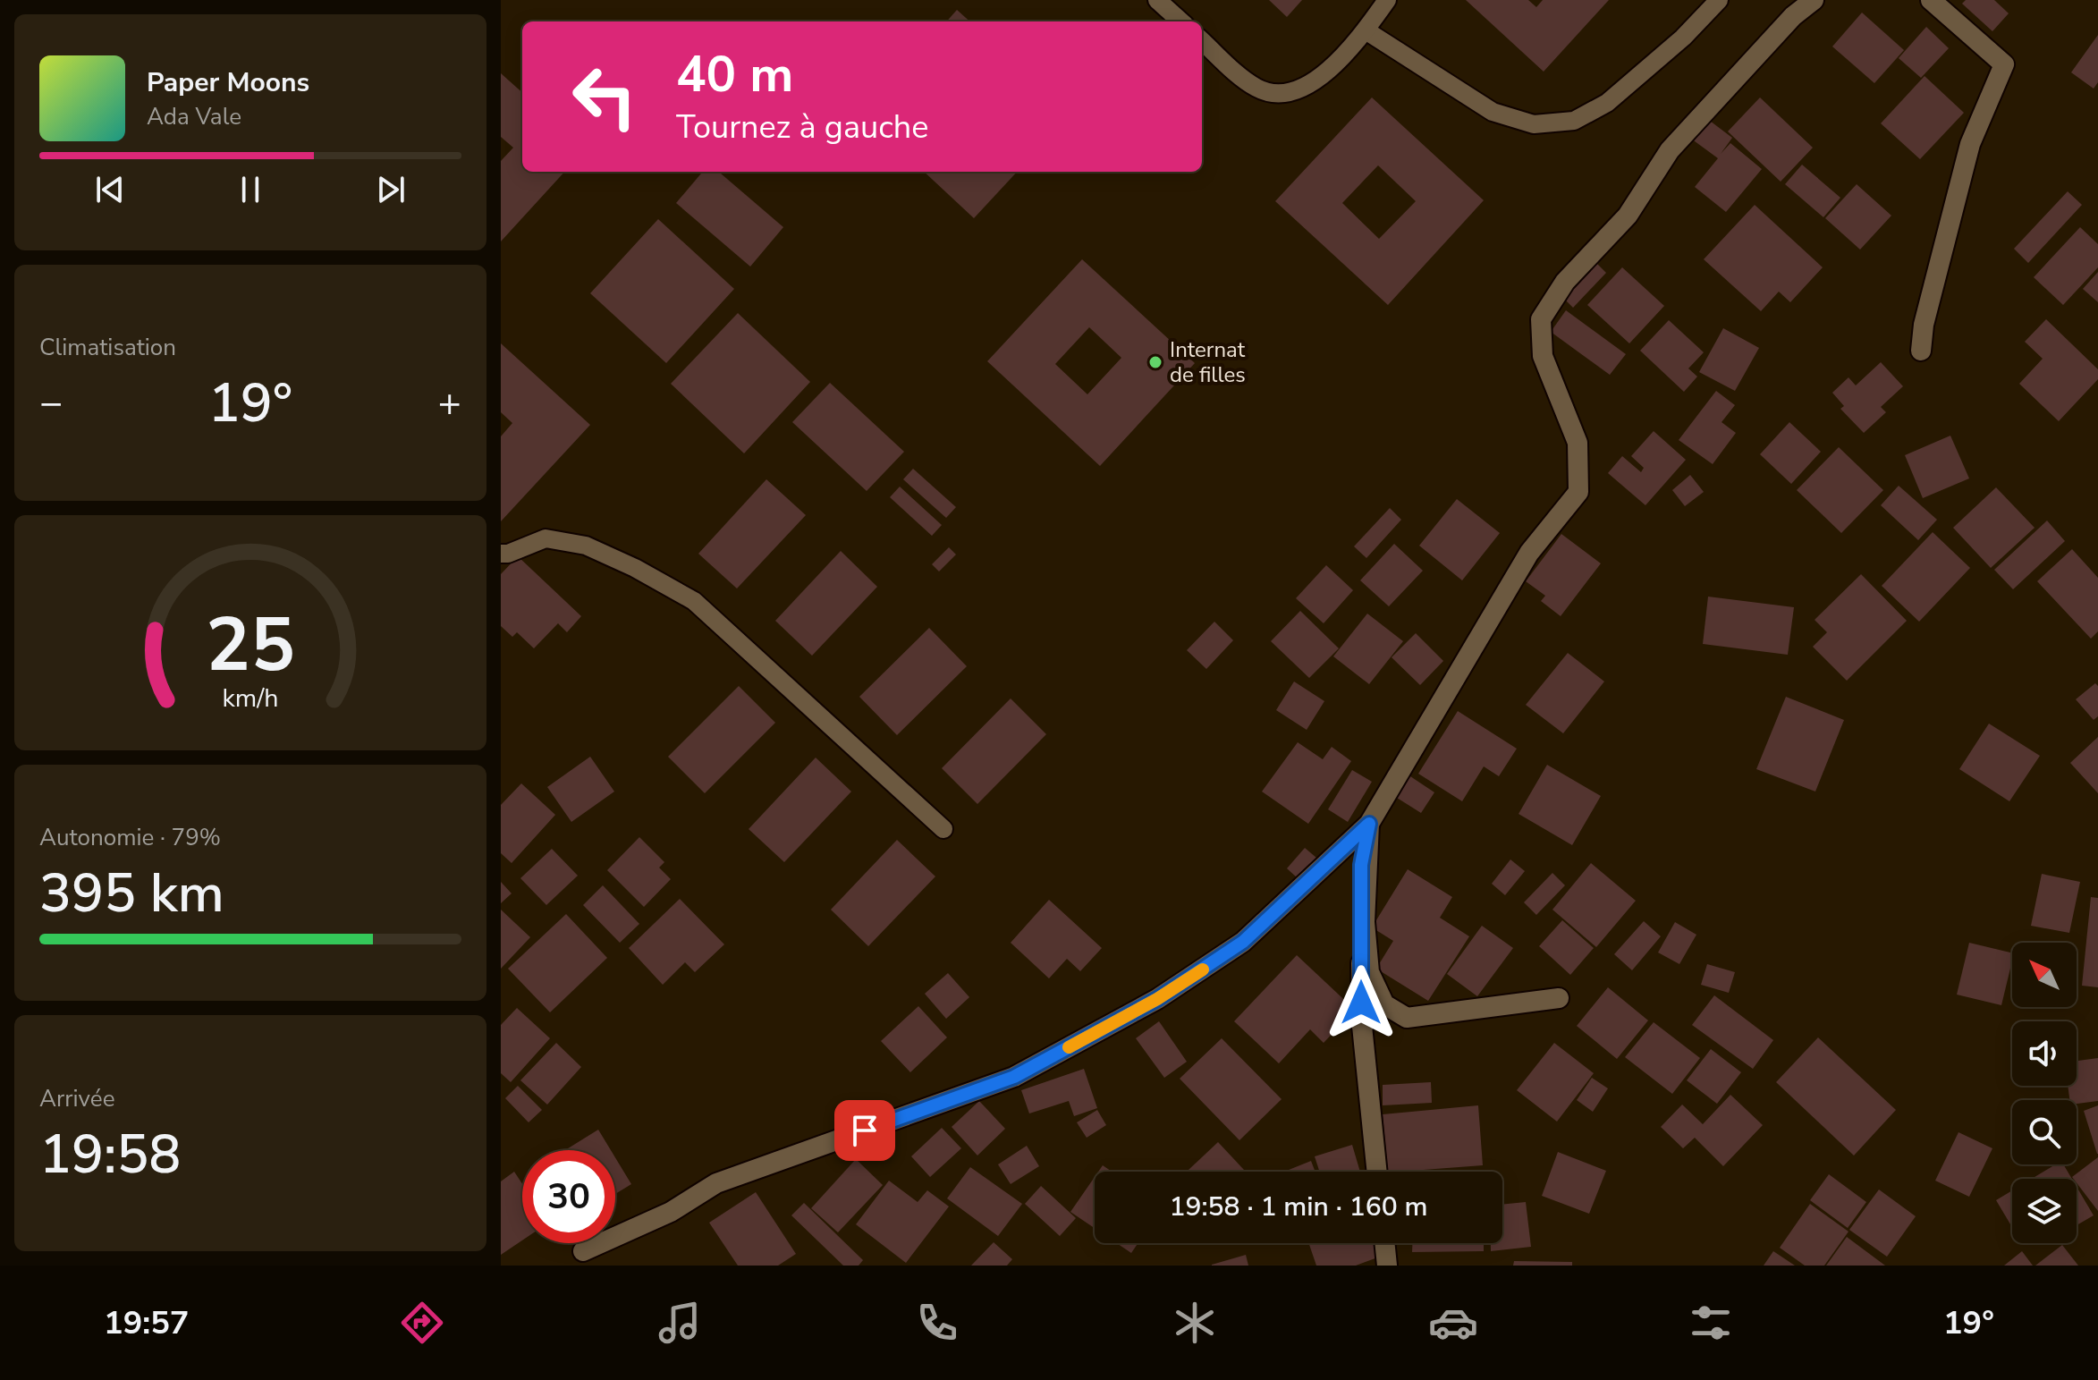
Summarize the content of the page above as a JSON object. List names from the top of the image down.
{
  "places": ["Internat de filles"],
  "north": "top left",
  "page": {
    "turn": ["40 m", "Tournez à gauche"],
    "song": ["Paper Moons", "Ada Vale"],
    "tile": [
      "Climatisation",
      ["Autonomie · 79%", "395 km"],
      ["Arrivée", "19:58"]
    ],
    "heat": ["−", "19°", "+"],
    "limit": "30",
    "trip": "19:58 · 1 min · 160 m",
    "tabs": ["19:57", "19°"],
    "gauge": ["25", "km/h"]
  }
}
